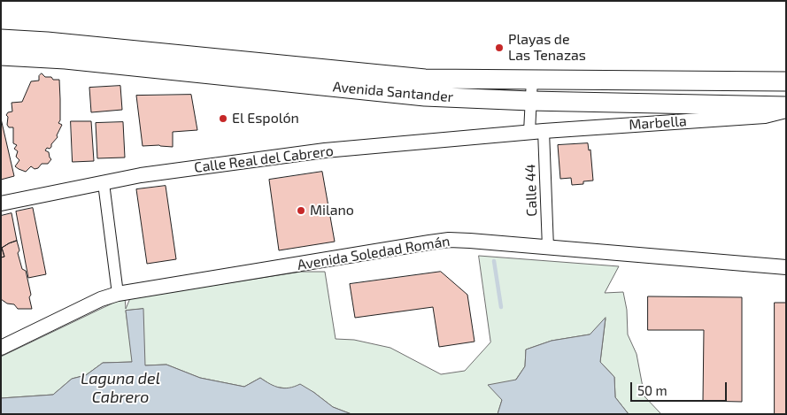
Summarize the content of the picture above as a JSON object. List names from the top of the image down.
{
  "streets": {
    "highway": ["Avenida Santander"],
    "street": [
      "Marbella",
      "Calle Real del Cabrero",
      "Calle 44",
      "Avenida Soledad Román"
    ]
  },
  "crossings": [
    ["Avenida Santander", "Calle 44"],
    ["Marbella", "Calle Real del Cabrero"],
    ["Marbella", "Calle 44"],
    ["Calle Real del Cabrero", "Calle 44"],
    ["Calle 44", "Avenida Soledad Román"]
  ],
  "water": ["Laguna del Cabrero"],
  "places": ["Playas de Las Tenazas", "El Espolón", "Milano"],
  "scale_bar": "50 m"
}
